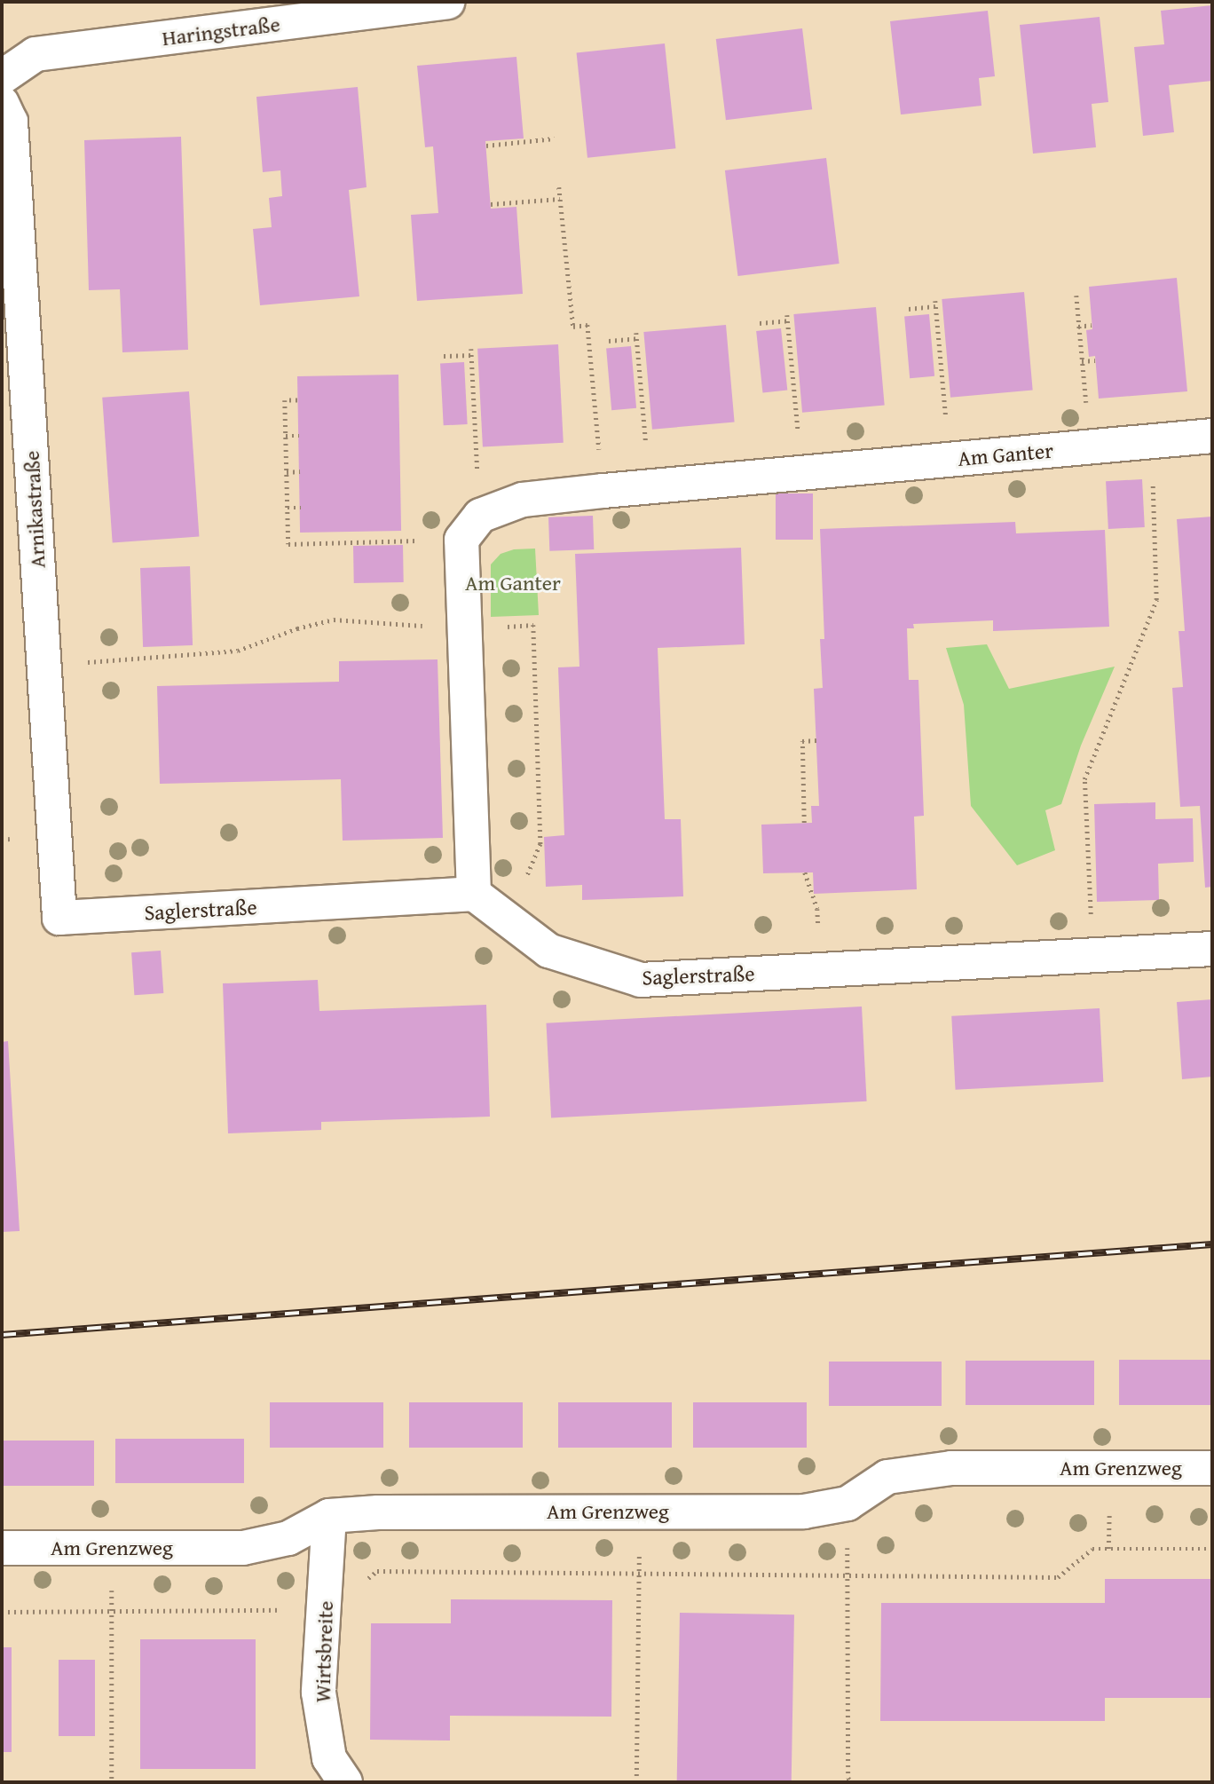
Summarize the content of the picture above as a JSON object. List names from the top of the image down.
{
  "streets": {
    "street": [
      "Haringstraße",
      "Am Ganter",
      "Arnikastraße",
      "Saglerstraße",
      "Am Grenzweg",
      "Wirtsbreite"
    ]
  },
  "crossings": [
    ["Arnikastraße", "Saglerstraße"],
    ["Am Grenzweg", "Wirtsbreite"]
  ],
  "parks": ["Am Ganter"]
}
